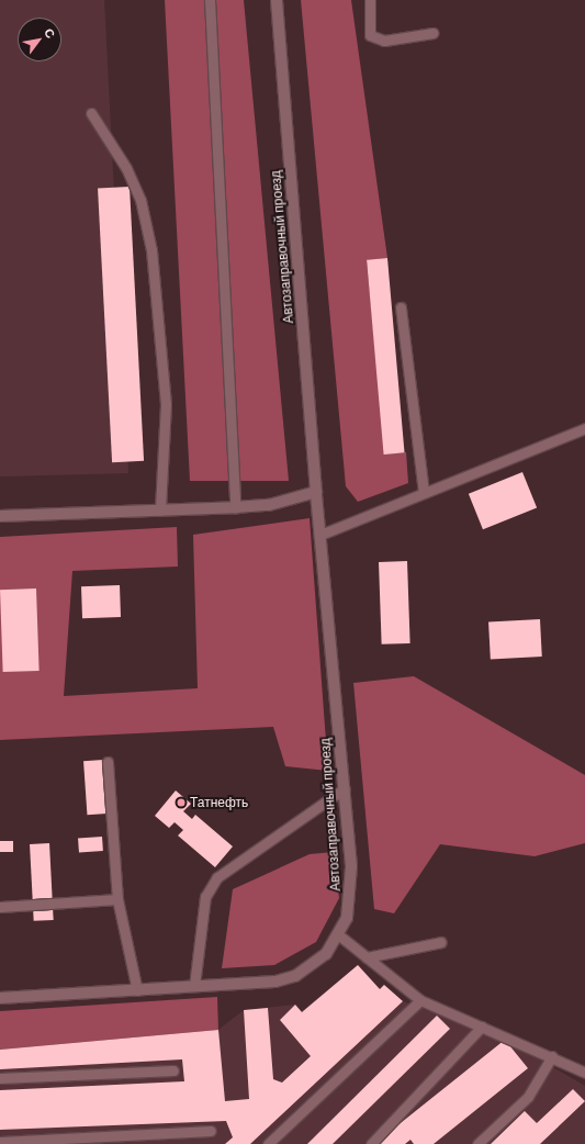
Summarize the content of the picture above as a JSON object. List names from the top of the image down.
{
  "streets": {
    "street": ["Автозаправочный проезд"]
  },
  "places": ["Татнефть"],
  "north": "top right"
}
